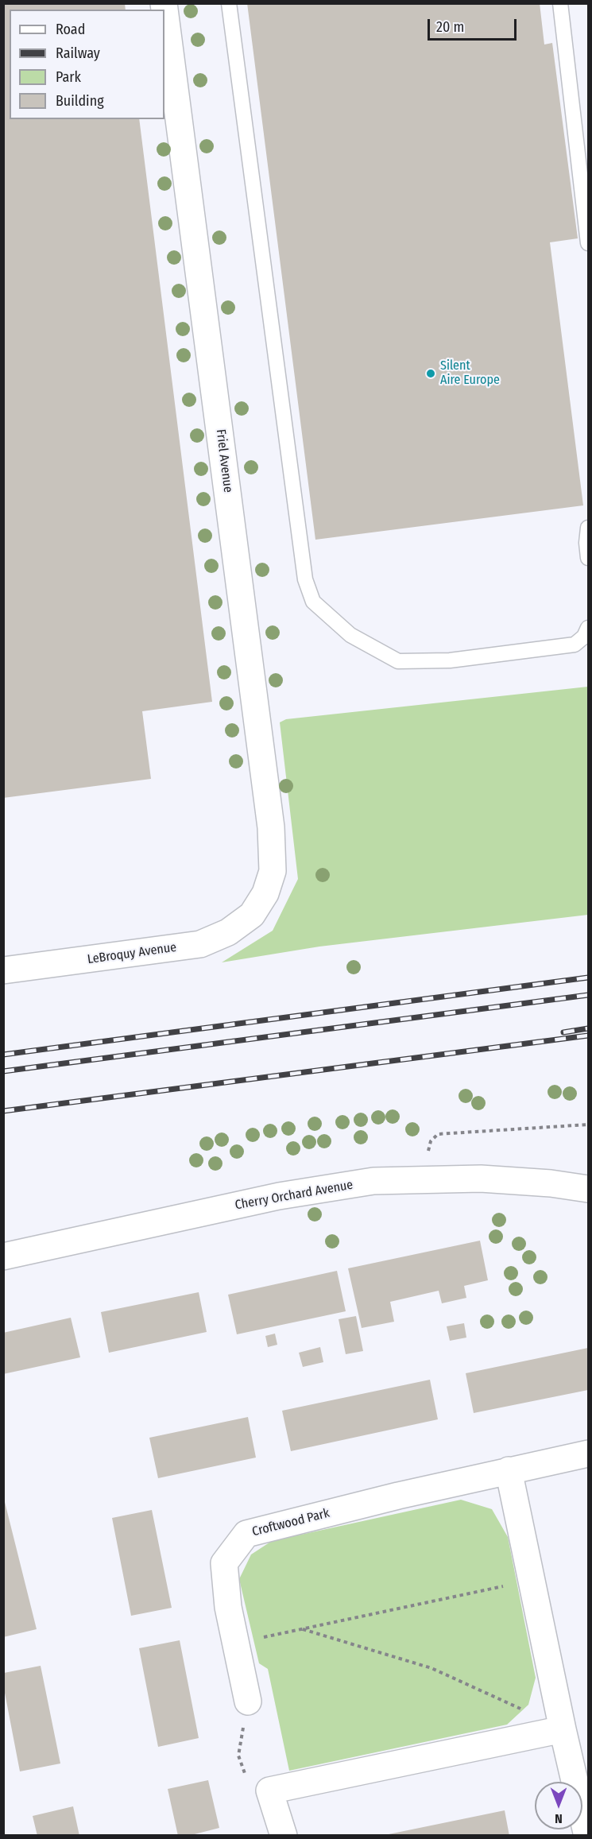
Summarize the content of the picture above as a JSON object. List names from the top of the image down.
{
  "streets": {
    "street": [
      "Friel Avenue",
      "LeBroquy Avenue",
      "Cherry Orchard Avenue",
      "Croftwood Park"
    ]
  },
  "crossings": [
    ["Friel Avenue", "LeBroquy Avenue"]
  ],
  "places": ["Silent Aire Europe"],
  "legend": [
    "Road",
    "Railway",
    "Park",
    "Building"
  ],
  "scale_bar": "20 m",
  "north": "bottom"
}
